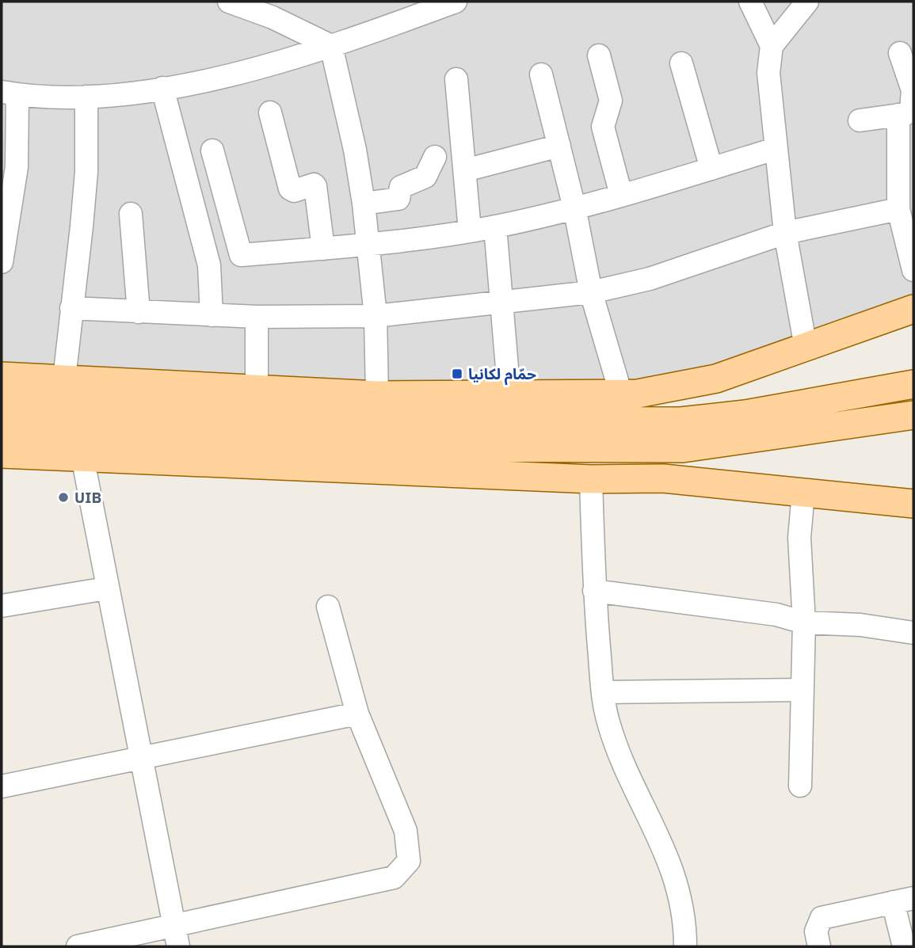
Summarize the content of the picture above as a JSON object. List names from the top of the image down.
{
  "places": {
    "transit": ["حمّام لكانيا"],
    "other": ["UIB"]
  }
}
